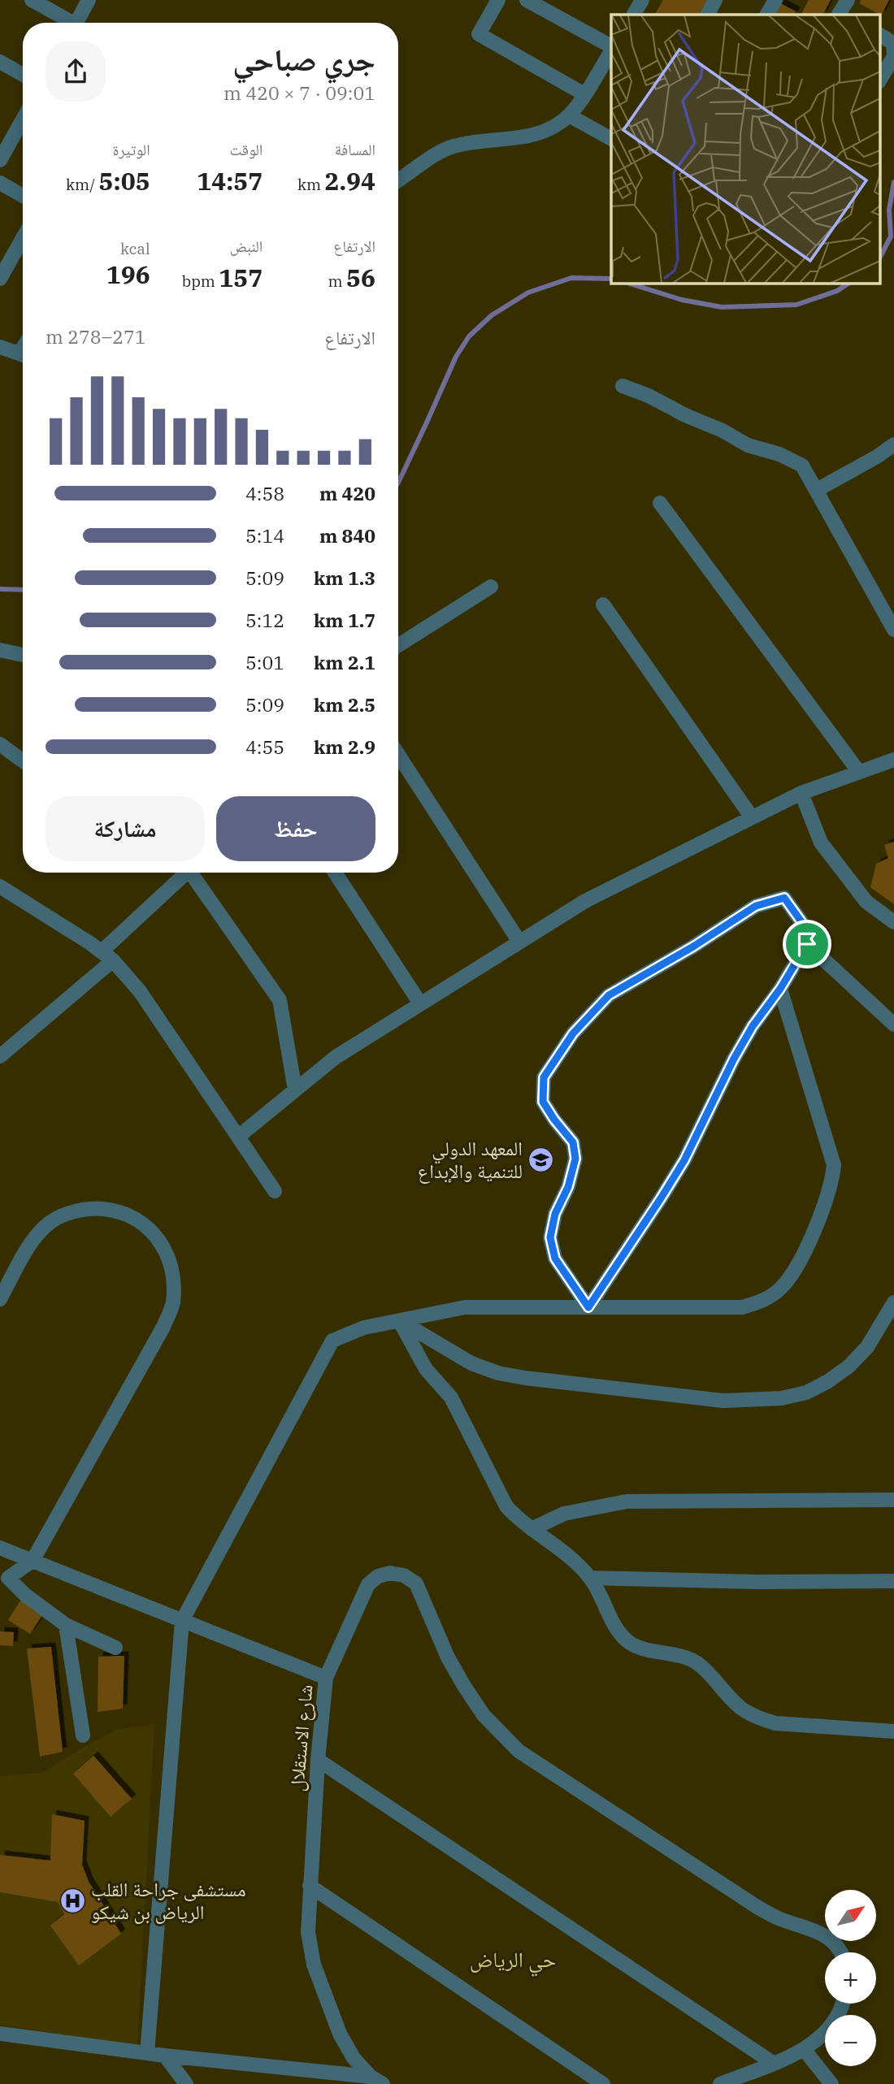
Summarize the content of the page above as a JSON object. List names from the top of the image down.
{
  "streets": {
    "street": ["شارع الاستقلال"]
  },
  "districts": ["حي الرياض"],
  "places": {
    "school or university": ["المعهد الدولي للتنمية والإبداع"],
    "hospital": ["مستشفى جراحة القلب الرياض بن شيكو"]
  },
  "north": "top right",
  "page": {
    "heading": ["جري صباحي", "09:01 · 7 × 420 m"],
    "stats": [
      ["المسافة", "2.94 km"],
      ["الوقت", "14:57"],
      ["الوتيرة", "5:05 /km"],
      ["الارتفاع", "56 m"],
      ["النبض", "157 bpm"],
      ["kcal", "196"]
    ],
    "chart": ["الارتفاع", "271–278 m"],
    "list": [
      {
        "name": "420 m",
        "note": "4:58"
      },
      {
        "name": "840 m",
        "note": "5:14"
      },
      {
        "name": "1.3 km",
        "note": "5:09"
      },
      {
        "name": "1.7 km",
        "note": "5:12"
      },
      {
        "name": "2.1 km",
        "note": "5:01"
      },
      {
        "name": "2.5 km",
        "note": "5:09"
      },
      {
        "name": "2.9 km",
        "note": "4:55"
      }
    ],
    "buttons": ["حفظ", "مشاركة"],
    "map_buttons": ["+", "−"]
  }
}
